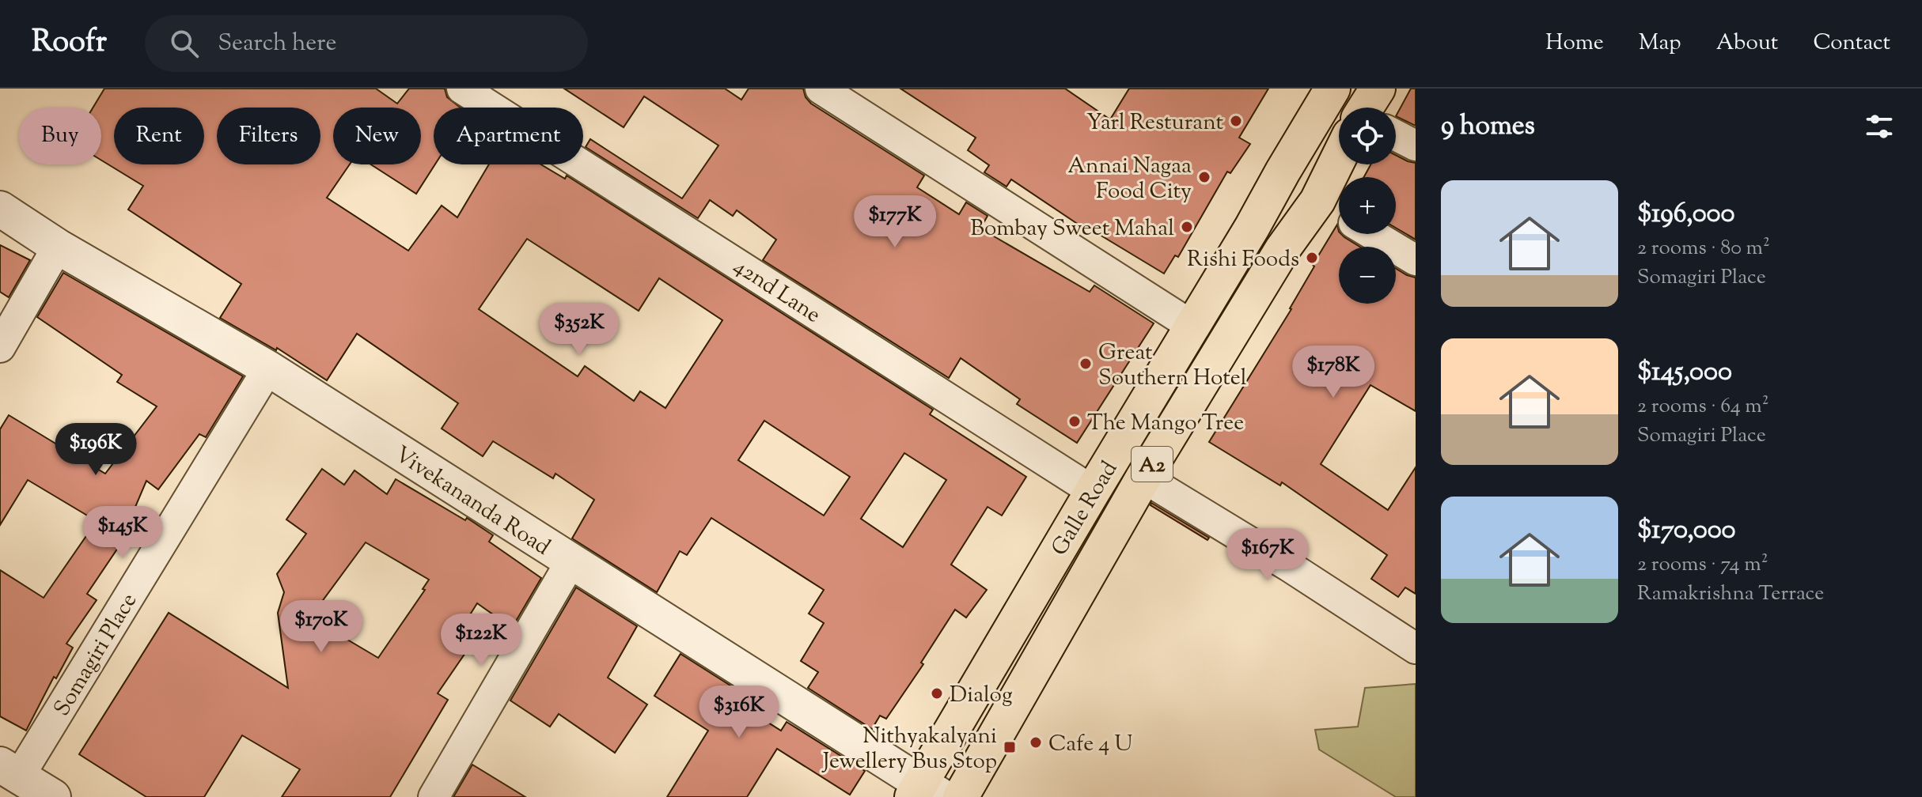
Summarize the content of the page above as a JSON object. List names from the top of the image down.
{
  "streets": {
    "highway": ["A2", "Galle Road"],
    "street": ["42nd Lane", "Vivekananda Road", "Somagiri Place"]
  },
  "crossings": [
    ["42nd Lane", "Galle Road"],
    ["Vivekananda Road", "Galle Road"],
    ["Vivekananda Road", "Somagiri Place"]
  ],
  "places": {
    "other": [
      "Yarl Resturant",
      "Annai Nagaa Food City",
      "Bombay Sweet Mahal",
      "Rishi Foods",
      "Great Southern Hotel",
      "The Mango Tree",
      "Dialog",
      "Cafe 4 U"
    ],
    "transit": ["Nithyakalyani Jewellery Bus Stop"]
  },
  "page": {
    "header": "Roofr",
    "search": "Search here",
    "nav": [
      "Home",
      "Map",
      "About",
      "Contact"
    ],
    "heading": "9 homes",
    "map_buttons": ["+", "−"],
    "chip": [
      "Buy",
      "Rent",
      "Filters",
      "New",
      "Apartment"
    ],
    "list": [
      {
        "name": "$196,000",
        "note": "2 rooms · 80 m² · Somagiri Place"
      },
      {
        "name": "$145,000",
        "note": "2 rooms · 64 m² · Somagiri Place"
      },
      {
        "name": "$170,000",
        "note": "2 rooms · 74 m² · Ramakrishna Terrace"
      }
    ],
    "price": [
      "$177K",
      "$352K",
      "$178K",
      "$196K",
      "$145K",
      "$167K",
      "$170K",
      "$122K",
      "$316K"
    ]
  }
}
